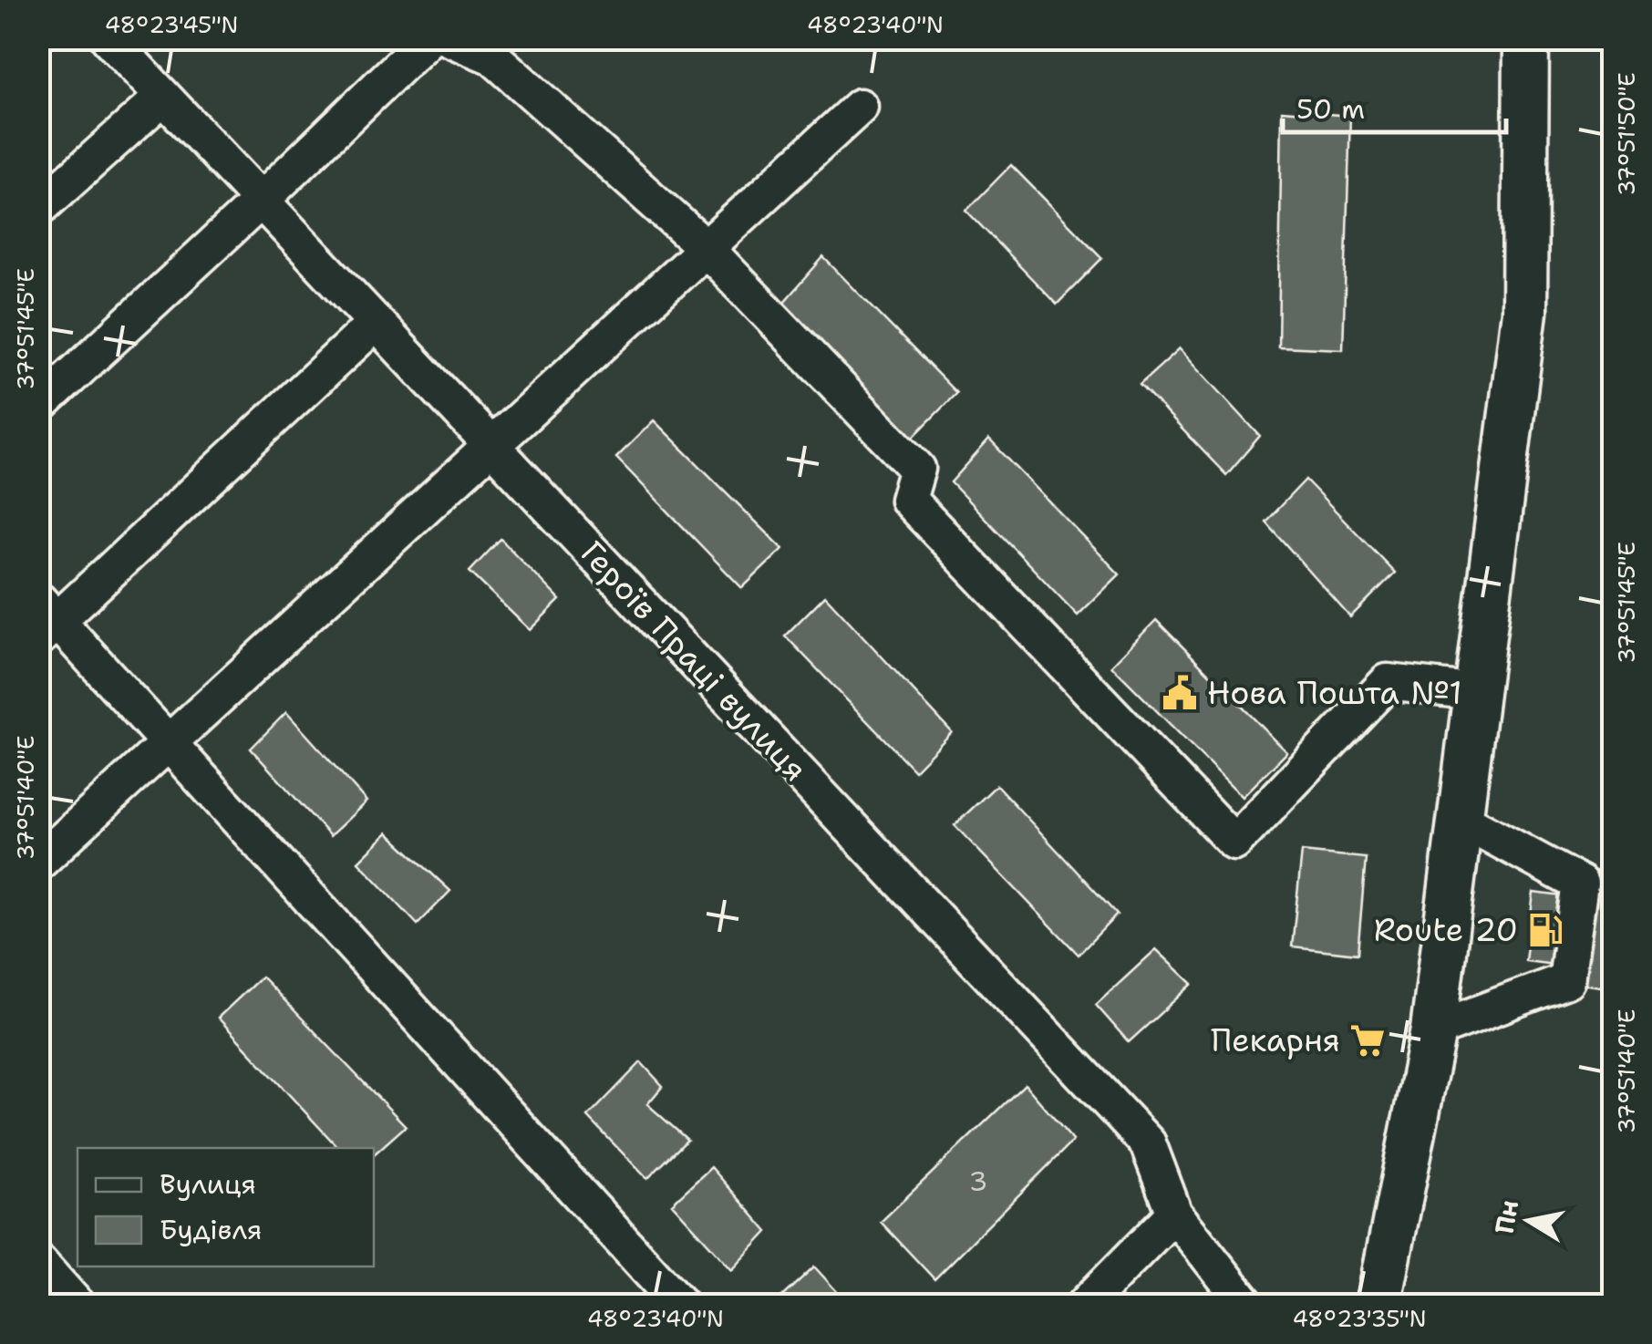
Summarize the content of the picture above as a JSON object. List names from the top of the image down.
{
  "streets": {
    "street": ["Героїв Праці вулиця"]
  },
  "places": {
    "public building": ["Нова Пошта №1"],
    "fuel station": ["Route 20"],
    "supermarket": ["Пекарня"]
  },
  "house_numbers": ["3"],
  "legend": ["Вулиця", "Будівля"],
  "scale_bar": "50 m",
  "north": "left",
  "coordinates": [
    "48°23'45\"N",
    "48°23'40\"N",
    "37°51'50\"E",
    "37°51'45\"E",
    "37°51'40\"E",
    "48°23'35\"N"
  ]
}
